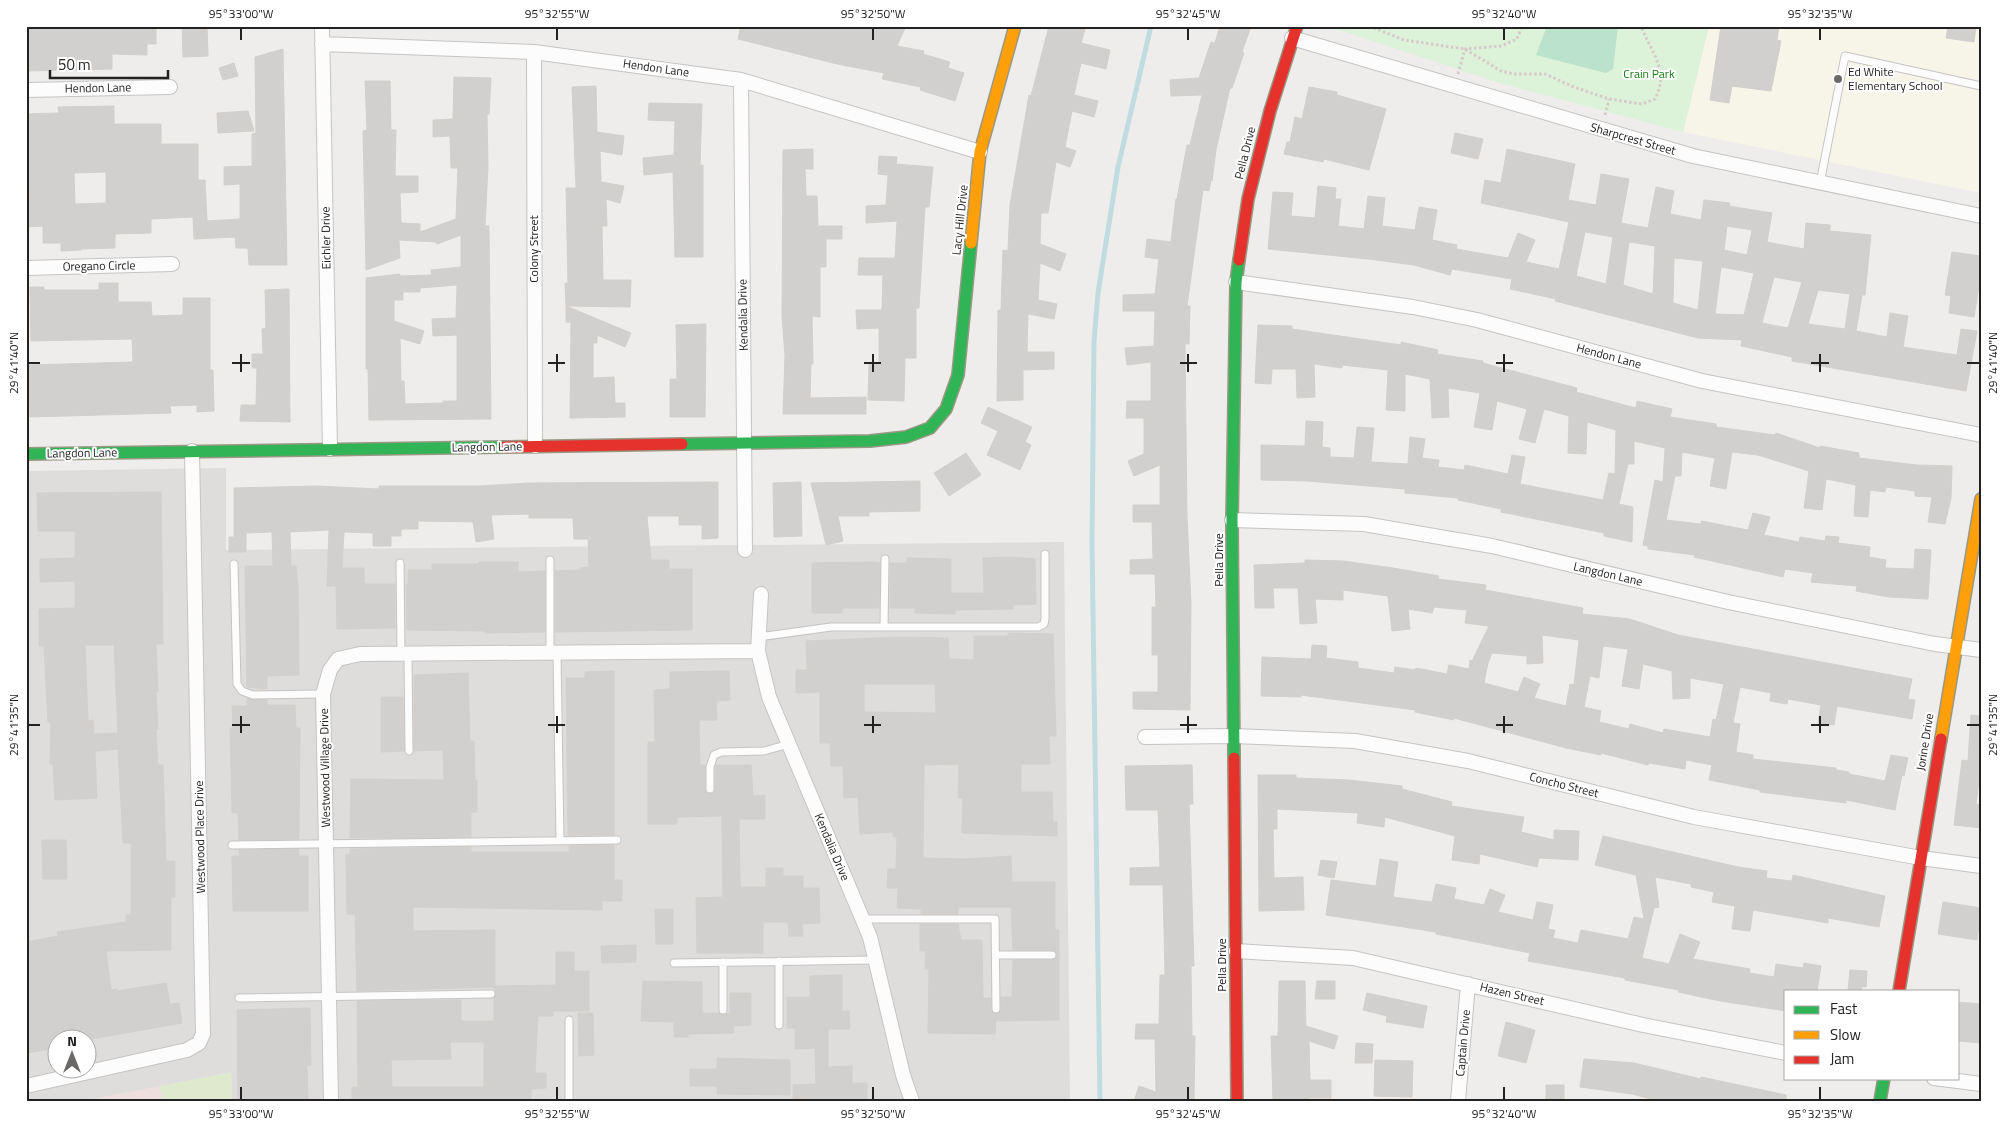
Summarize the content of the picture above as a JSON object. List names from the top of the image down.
{
  "streets": {
    "street": [
      "Hendon Lane",
      "Sharpcrest Street",
      "Pella Drive",
      "Lacy Hill Drive",
      "Eichler Drive",
      "Colony Street",
      "Oregano Circle",
      "Kendalia Drive",
      "Langdon Lane",
      "Jorine Drive",
      "Westwood Village Drive",
      "Concho Street",
      "Westwood Place Drive",
      "Hazen Street",
      "Captain Drive"
    ]
  },
  "crossings": [
    ["Hendon Lane", "Pella Drive"],
    ["Hendon Lane", "Lacy Hill Drive"],
    ["Hendon Lane", "Eichler Drive"],
    ["Hendon Lane", "Colony Street"],
    ["Hendon Lane", "Kendalia Drive"],
    ["Sharpcrest Street", "Pella Drive"],
    ["Pella Drive", "Langdon Lane"],
    ["Pella Drive", "Concho Street"],
    ["Pella Drive", "Hazen Street"],
    ["Lacy Hill Drive", "Langdon Lane"],
    ["Eichler Drive", "Langdon Lane"],
    ["Colony Street", "Langdon Lane"],
    ["Kendalia Drive", "Langdon Lane"],
    ["Kendalia Drive", "Westwood Village Drive"],
    ["Langdon Lane", "Jorine Drive"],
    ["Langdon Lane", "Westwood Place Drive"],
    ["Jorine Drive", "Concho Street"],
    ["Hazen Street", "Captain Drive"]
  ],
  "parks": ["Crain Park"],
  "places": ["Ed White Elementary School"],
  "legend": ["Fast", "Slow", "Jam"],
  "scale_bar": "50 m",
  "north": "top",
  "coordinates": [
    "95°33'00\"W",
    "95°32'55\"W",
    "95°32'50\"W",
    "95°32'45\"W",
    "95°32'40\"W",
    "95°32'35\"W",
    "29°41'40\"N",
    "29°41'35\"N"
  ]
}
